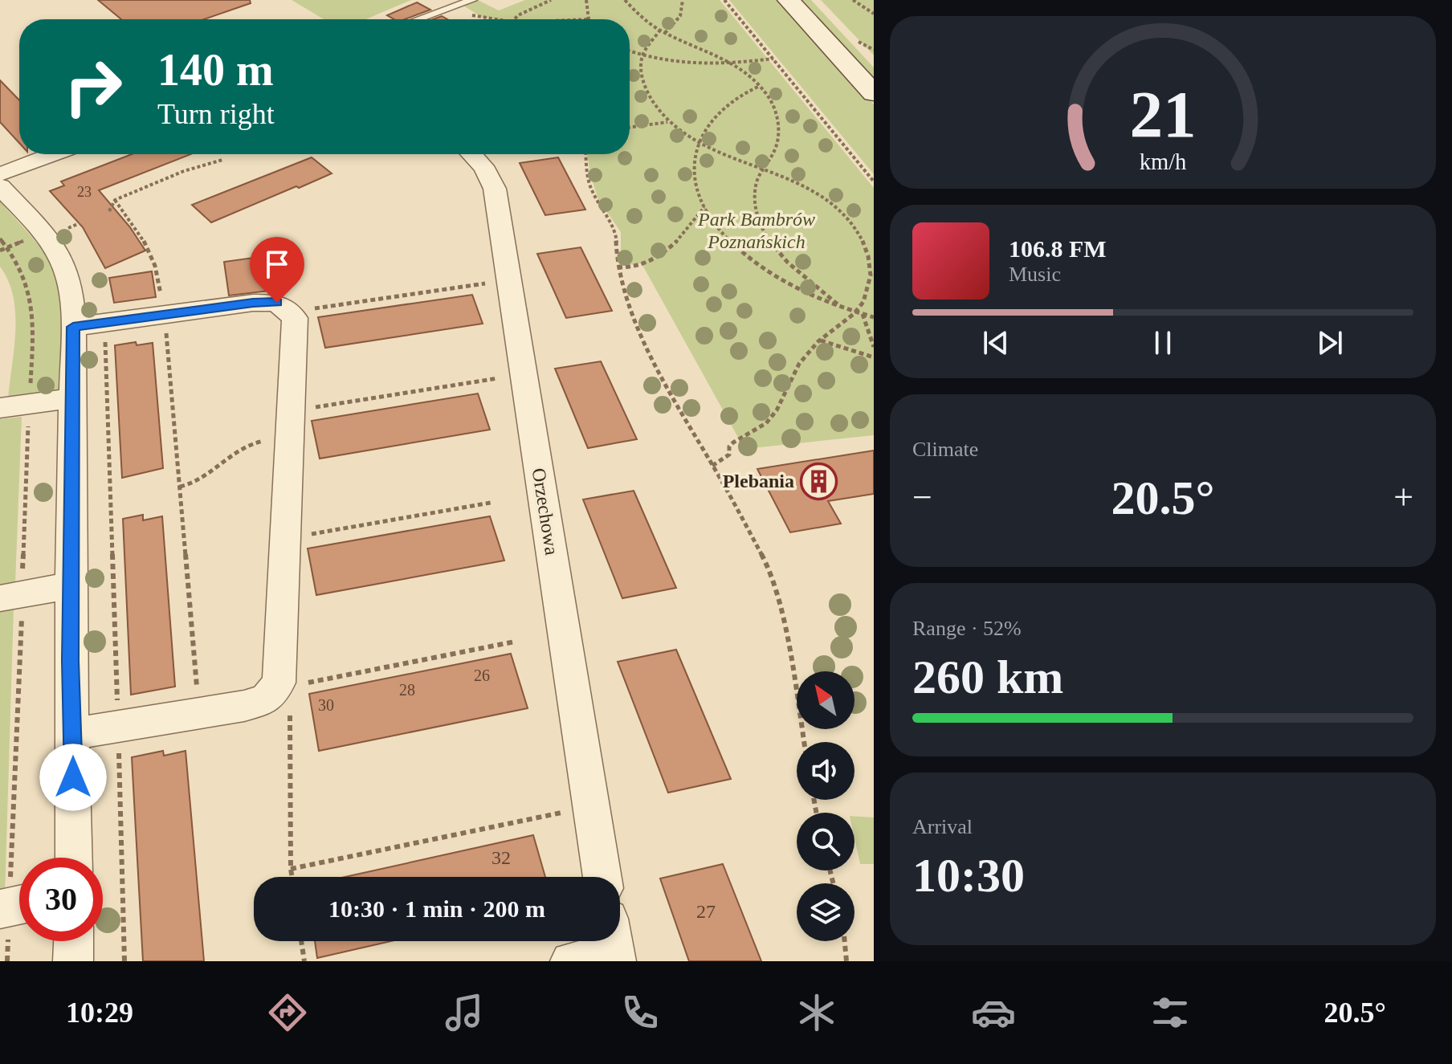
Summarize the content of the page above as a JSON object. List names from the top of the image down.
{
  "streets": {
    "street": ["Orzechowa"]
  },
  "parks": ["Park Bambrów Poznańskich"],
  "places": {
    "building": ["Plebania"]
  },
  "house_numbers": [
    "23",
    "26",
    "28",
    "30",
    "32",
    "27"
  ],
  "north": "top left",
  "page": {
    "turn": ["140 m", "Turn right"],
    "song": ["106.8 FM", "Music"],
    "tile": [
      "Climate",
      ["Range · 52%", "260 km"],
      ["Arrival", "10:30"]
    ],
    "heat": ["−", "20.5°", "+"],
    "limit": "30",
    "trip": "10:30 · 1 min · 200 m",
    "tabs": ["10:29", "20.5°"],
    "gauge": ["21", "km/h"]
  }
}
